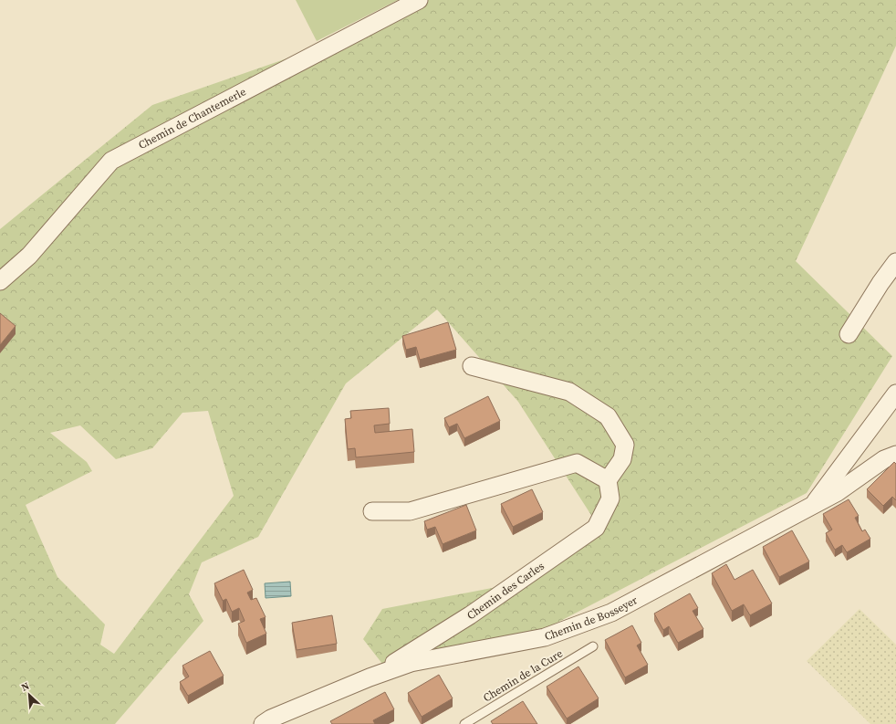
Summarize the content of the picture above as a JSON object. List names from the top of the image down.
{
  "streets": {
    "street": ["Chemin de Chantemerle", "Chemin des Carles", "Chemin de Bosseyer"],
    "lane": ["Chemin de la Cure"]
  },
  "crossings": [
    ["Chemin des Carles", "Chemin de Bosseyer"]
  ],
  "north": "top left"
}
